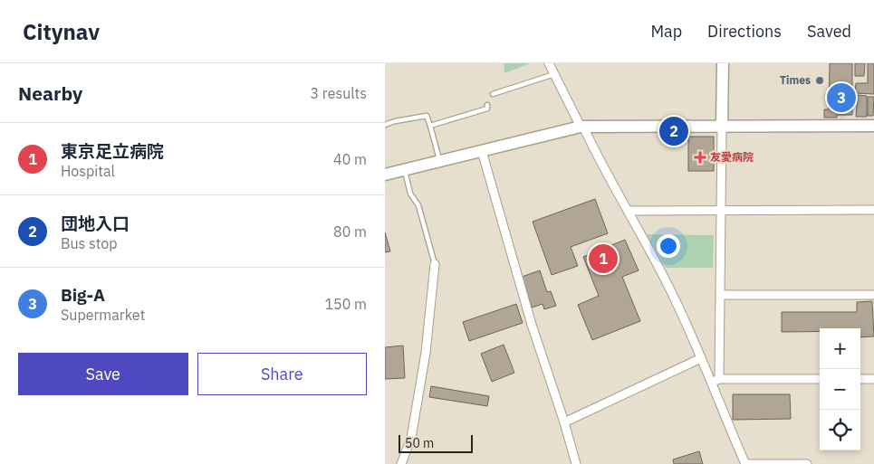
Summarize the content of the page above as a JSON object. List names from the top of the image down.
{
  "places": {
    "other": ["Times"],
    "health": ["友愛病院"]
  },
  "scale_bar": "50 m",
  "page": {
    "header": "Citynav",
    "nav": ["Map", "Directions", "Saved"],
    "heading": ["Nearby", "3 results"],
    "pins": ["3", "2", "1"],
    "list": [
      {
        "mark": "1",
        "name": "東京足立病院",
        "note": "Hospital",
        "value": "40 m"
      },
      {
        "mark": "2",
        "name": "団地入口",
        "note": "Bus stop",
        "value": "80 m"
      },
      {
        "mark": "3",
        "name": "Big-A",
        "note": "Supermarket",
        "value": "150 m"
      }
    ],
    "map_buttons": ["+", "−"],
    "buttons": ["Save", "Share"],
    "scale": "50 m"
  }
}
